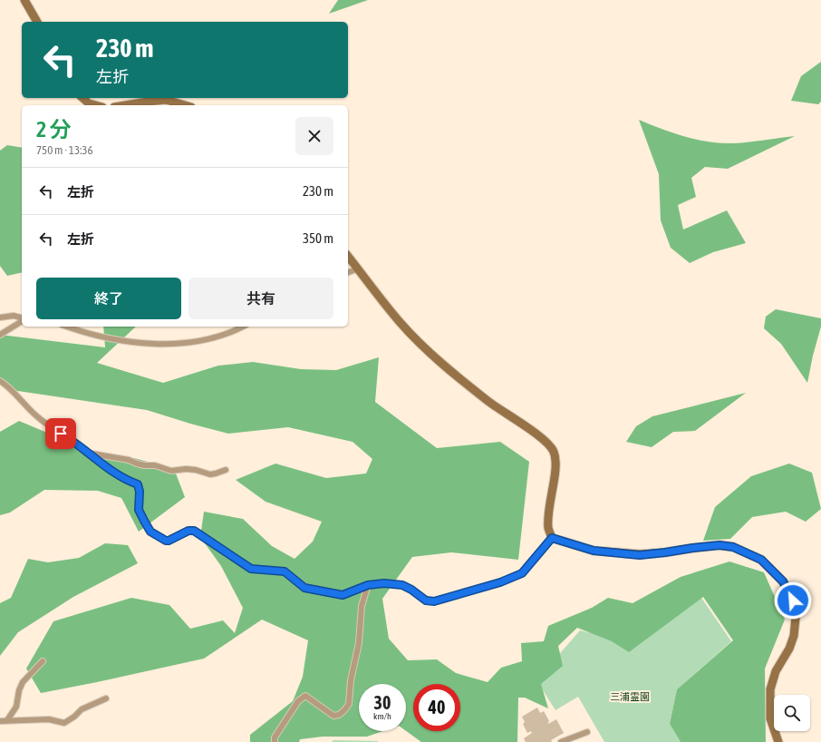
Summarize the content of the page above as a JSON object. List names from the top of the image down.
{
  "parks": ["三浦霊園"],
  "page": {
    "turn": ["230 m", "左折"],
    "heading": ["2 分", "750 m · 13:36"],
    "list": [
      {
        "name": "左折",
        "value": "230 m"
      },
      {
        "name": "左折",
        "value": "350 m"
      }
    ],
    "buttons": ["終了", "共有"],
    "speed": "30 km/h",
    "limit": "40"
  }
}
